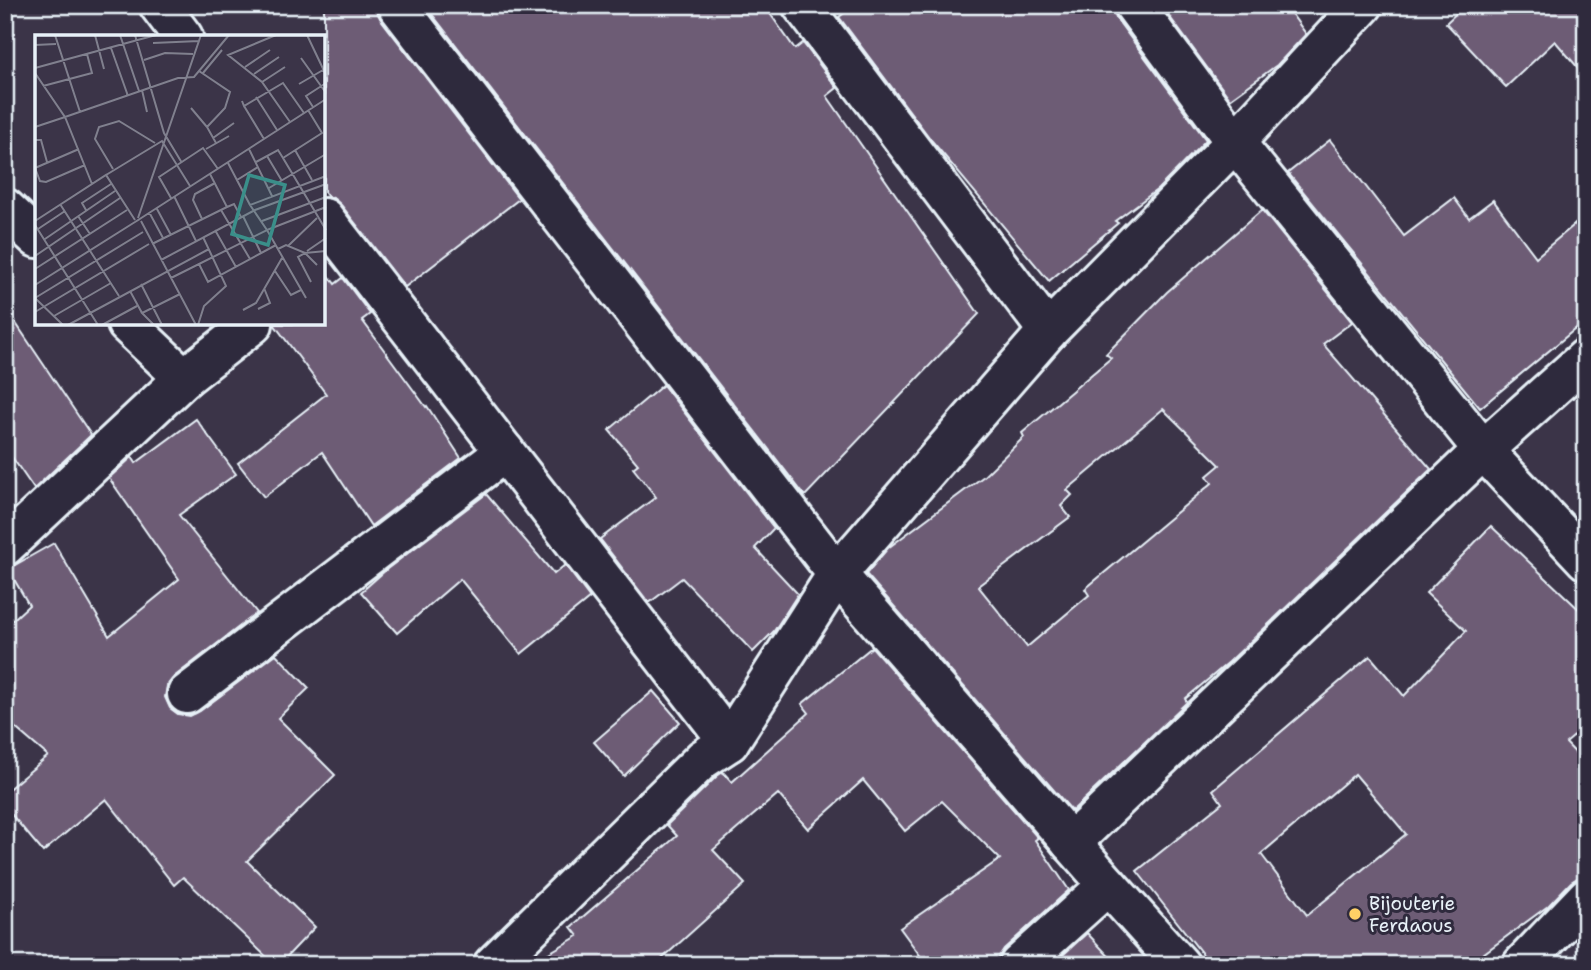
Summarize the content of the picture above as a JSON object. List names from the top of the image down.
{
  "places": ["Bijouterie Ferdaous"]
}
